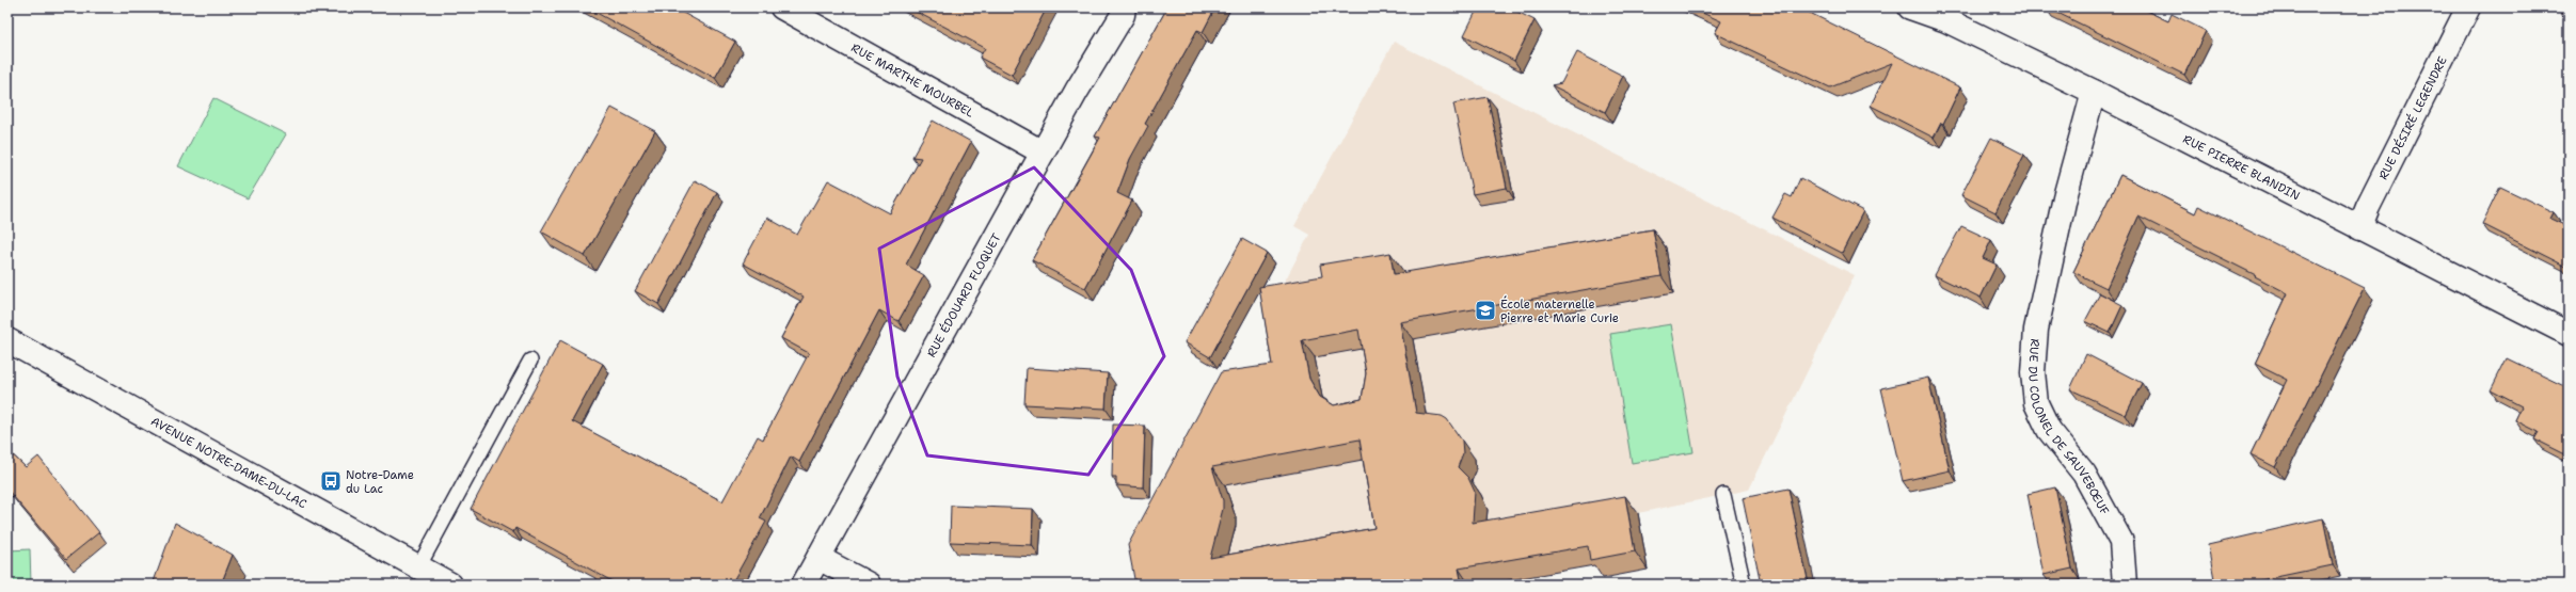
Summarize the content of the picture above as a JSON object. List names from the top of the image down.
{
  "streets": {
    "street": [
      "RUE MARTHE MOURBEL",
      "RUE DÉSIRÉ LEGENDRE",
      "RUE PIERRE BLANDIN",
      "RUE ÉDOUARD FLOQUET",
      "RUE DU COLONEL DE SAUVEBŒUF",
      "AVENUE NOTRE-DAME-DU-LAC"
    ]
  },
  "crossings": [
    ["RUE MARTHE MOURBEL", "RUE ÉDOUARD FLOQUET"],
    ["RUE DÉSIRÉ LEGENDRE", "RUE PIERRE BLANDIN"],
    ["RUE PIERRE BLANDIN", "RUE DU COLONEL DE SAUVEBŒUF"]
  ],
  "places": {
    "school or university": ["École maternelle Pierre et Marie Curie"],
    "bus stop": ["Notre-Dame du Lac"]
  }
}
